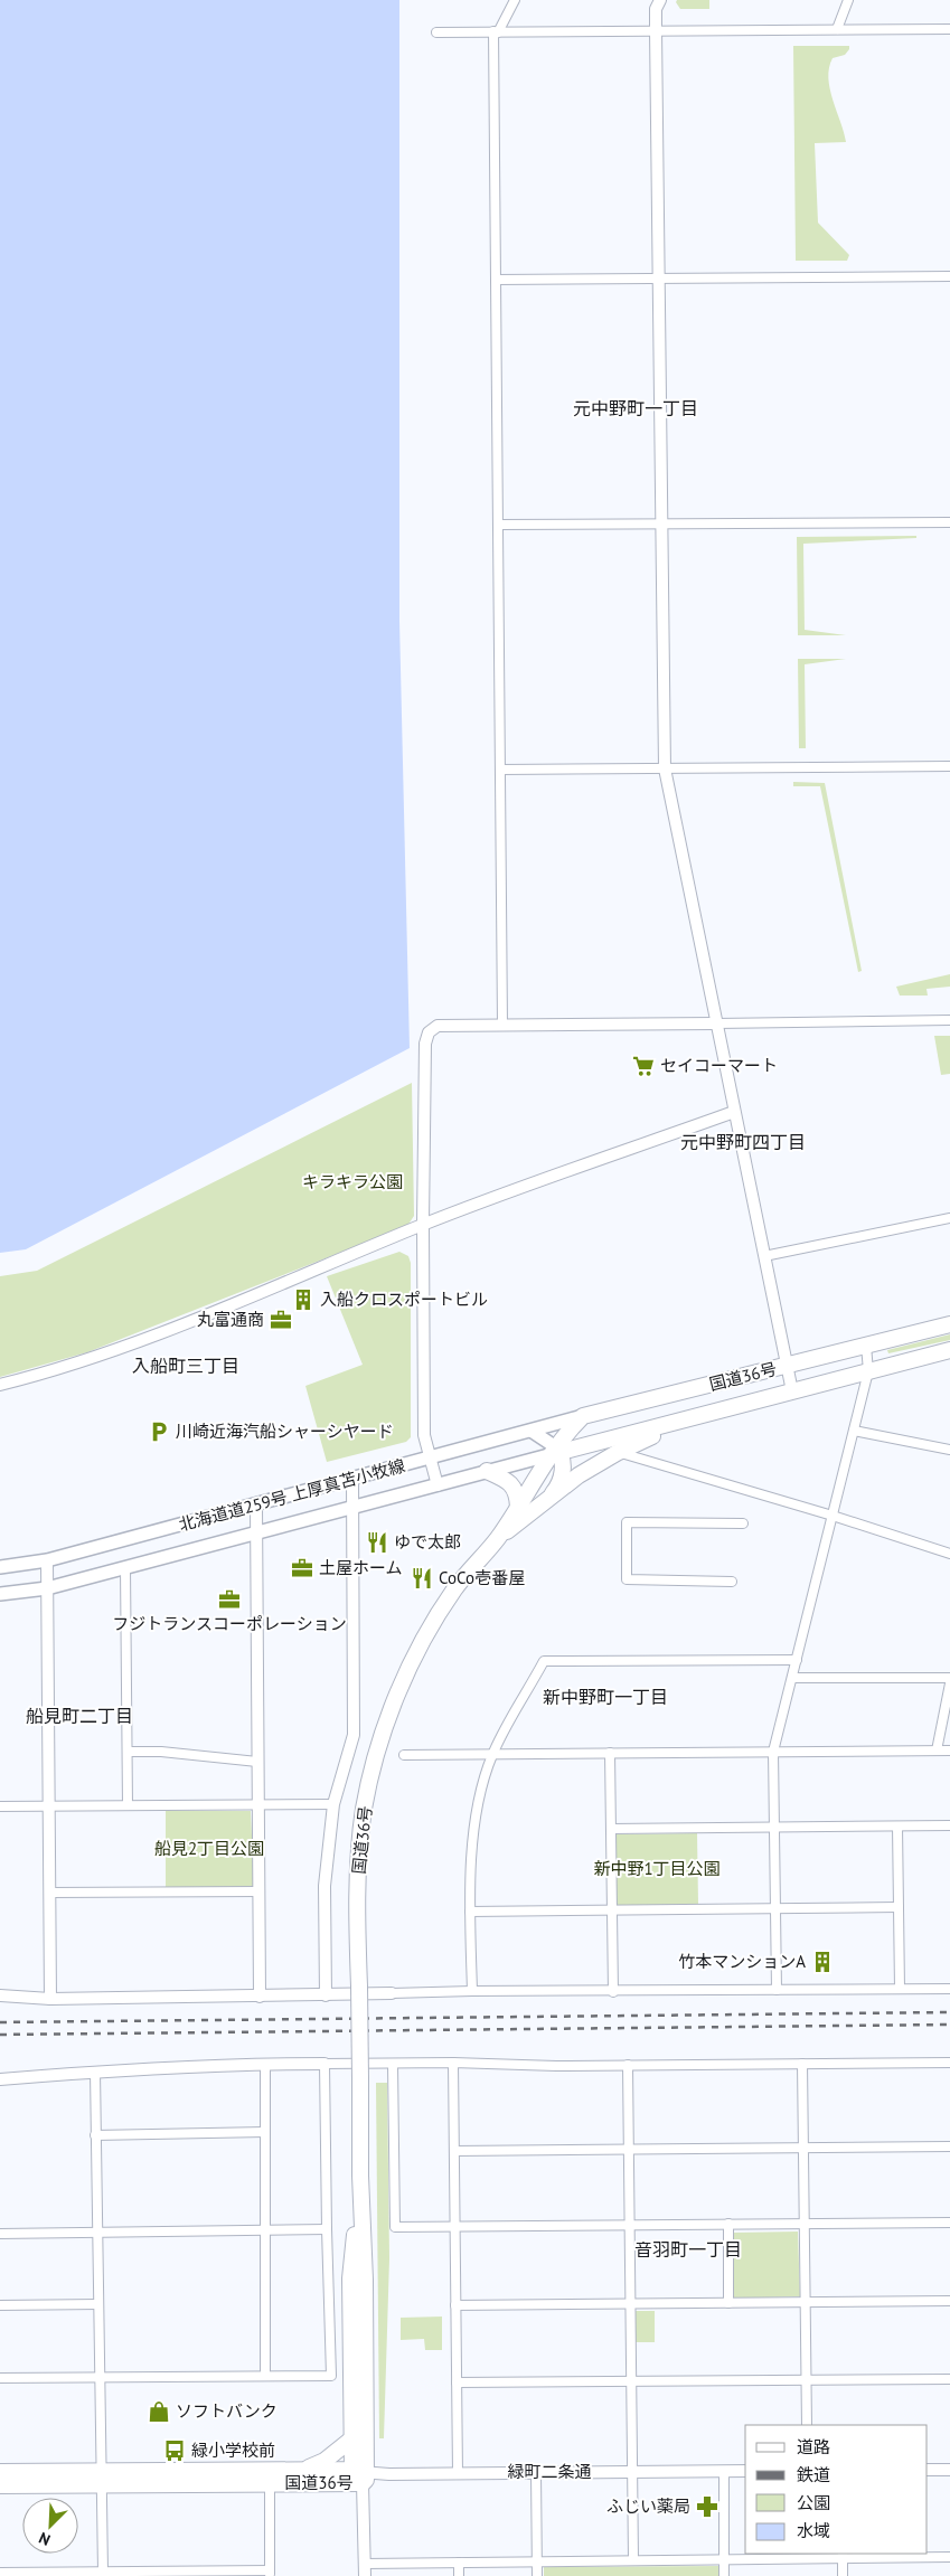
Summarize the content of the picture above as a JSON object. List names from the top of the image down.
{
  "streets": {
    "highway": ["国道36号"],
    "main road": ["北海道道259号 上厚真苫小牧線"],
    "street": ["緑町二条通"]
  },
  "crossings": [
    ["国道36号", "北海道道259号 上厚真苫小牧線"],
    ["国道36号", "緑町二条通"]
  ],
  "districts": [
    "元中野町一丁目",
    "元中野町四丁目",
    "入船町三丁目",
    "新中野町一丁目",
    "船見町二丁目",
    "音羽町一丁目"
  ],
  "parks": ["キラキラ公園", "船見2丁目公園", "新中野1丁目公園"],
  "places": {
    "supermarket": ["セイコーマート"],
    "building": ["入船クロスポートビル", "竹本マンションA"],
    "office": ["丸富通商", "土屋ホーム", "フジトランスコーポレーション"],
    "parking": ["川崎近海汽船シャーシヤード"],
    "restaurant": ["ゆで太郎", "CoCo壱番屋"],
    "shop": ["ソフトバンク"],
    "bus stop": ["緑小学校前"],
    "pharmacy": ["ふじい薬局"]
  },
  "legend": [
    "道路",
    "鉄道",
    "公園",
    "水域"
  ],
  "north": "bottom left"
}
